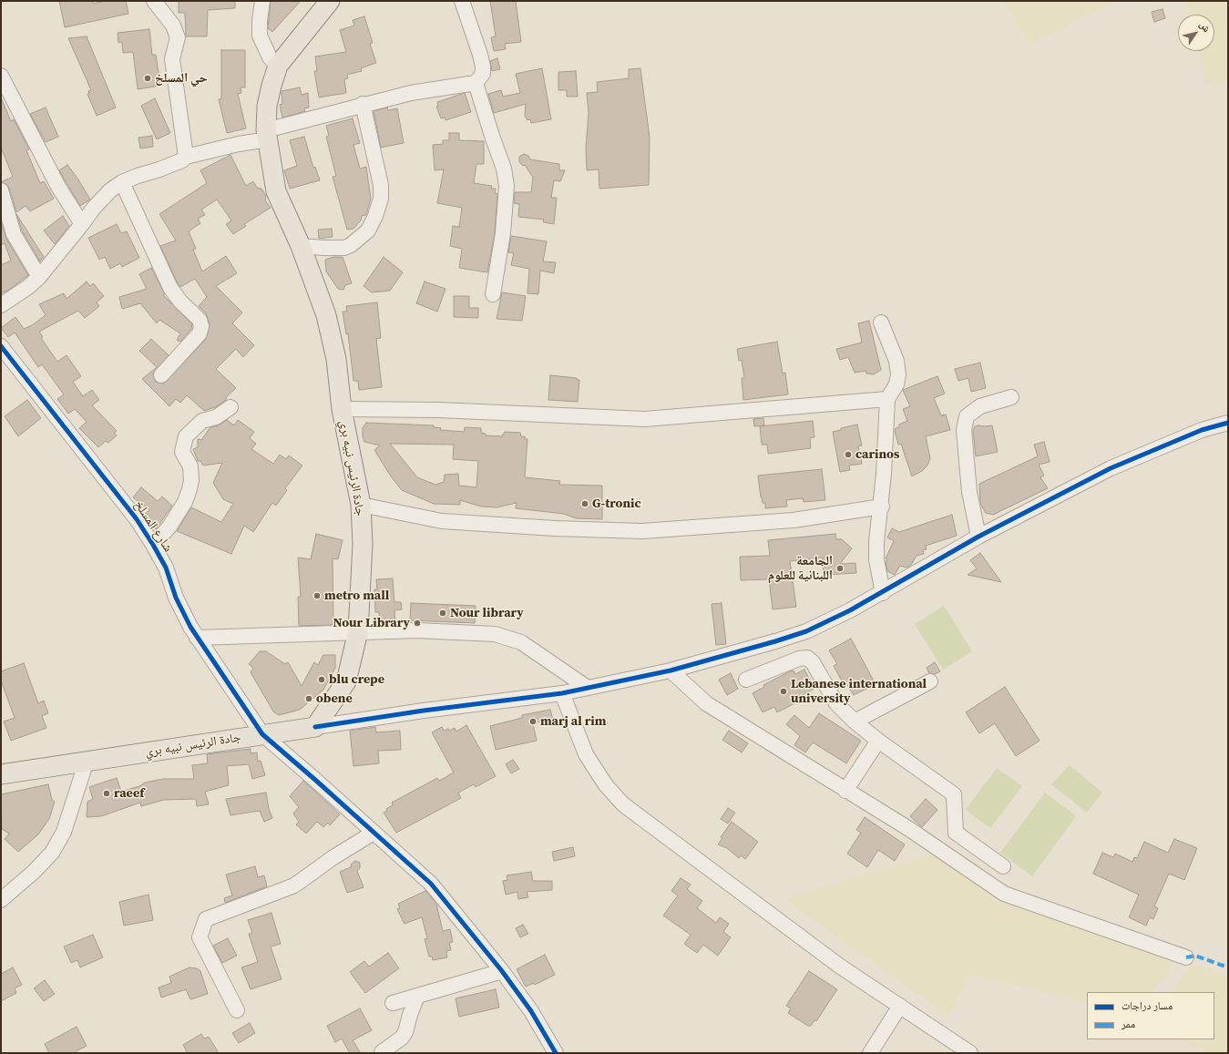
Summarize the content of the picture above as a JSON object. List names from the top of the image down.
{
  "streets": {
    "main road": ["جادة الرئيس نبيه بري"],
    "street": ["شارع المسلخ"]
  },
  "crossings": [
    ["جادة الرئيس نبيه بري", "شارع المسلخ"]
  ],
  "places": [
    "حي المسلخ",
    "carinos",
    "G-tronic",
    "الجامعة اللبنانية للعلوم",
    "metro mall",
    "Nour library",
    "Nour Library",
    "blu crepe",
    "Lebanese international university",
    "obene",
    "marj al rim",
    "raeef"
  ],
  "legend": ["مسار دراجات", "ممر"],
  "north": "top right"
}
